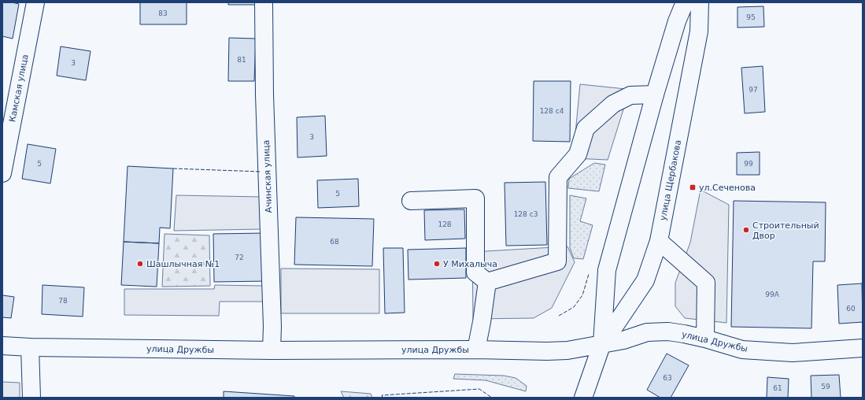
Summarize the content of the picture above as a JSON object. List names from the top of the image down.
{
  "streets": {
    "main road": [
      "Камская улица",
      "Ачинская улица",
      "улица Щербакова",
      "улица Дружбы"
    ]
  },
  "crossings": [
    ["Ачинская улица", "улица Дружбы"],
    ["улица Щербакова", "улица Дружбы"]
  ],
  "places": {
    "transit": ["ул.Сеченова"],
    "other": ["Строительный Двор", "Шашлычная №1", "У Михалыча"]
  },
  "house_numbers": [
    "83",
    "95",
    "81",
    "3",
    "97",
    "128 с4",
    "3",
    "5",
    "99",
    "5",
    "128 с3",
    "128",
    "68",
    "72",
    "99А",
    "78",
    "60",
    "63",
    "59",
    "61"
  ]
}
